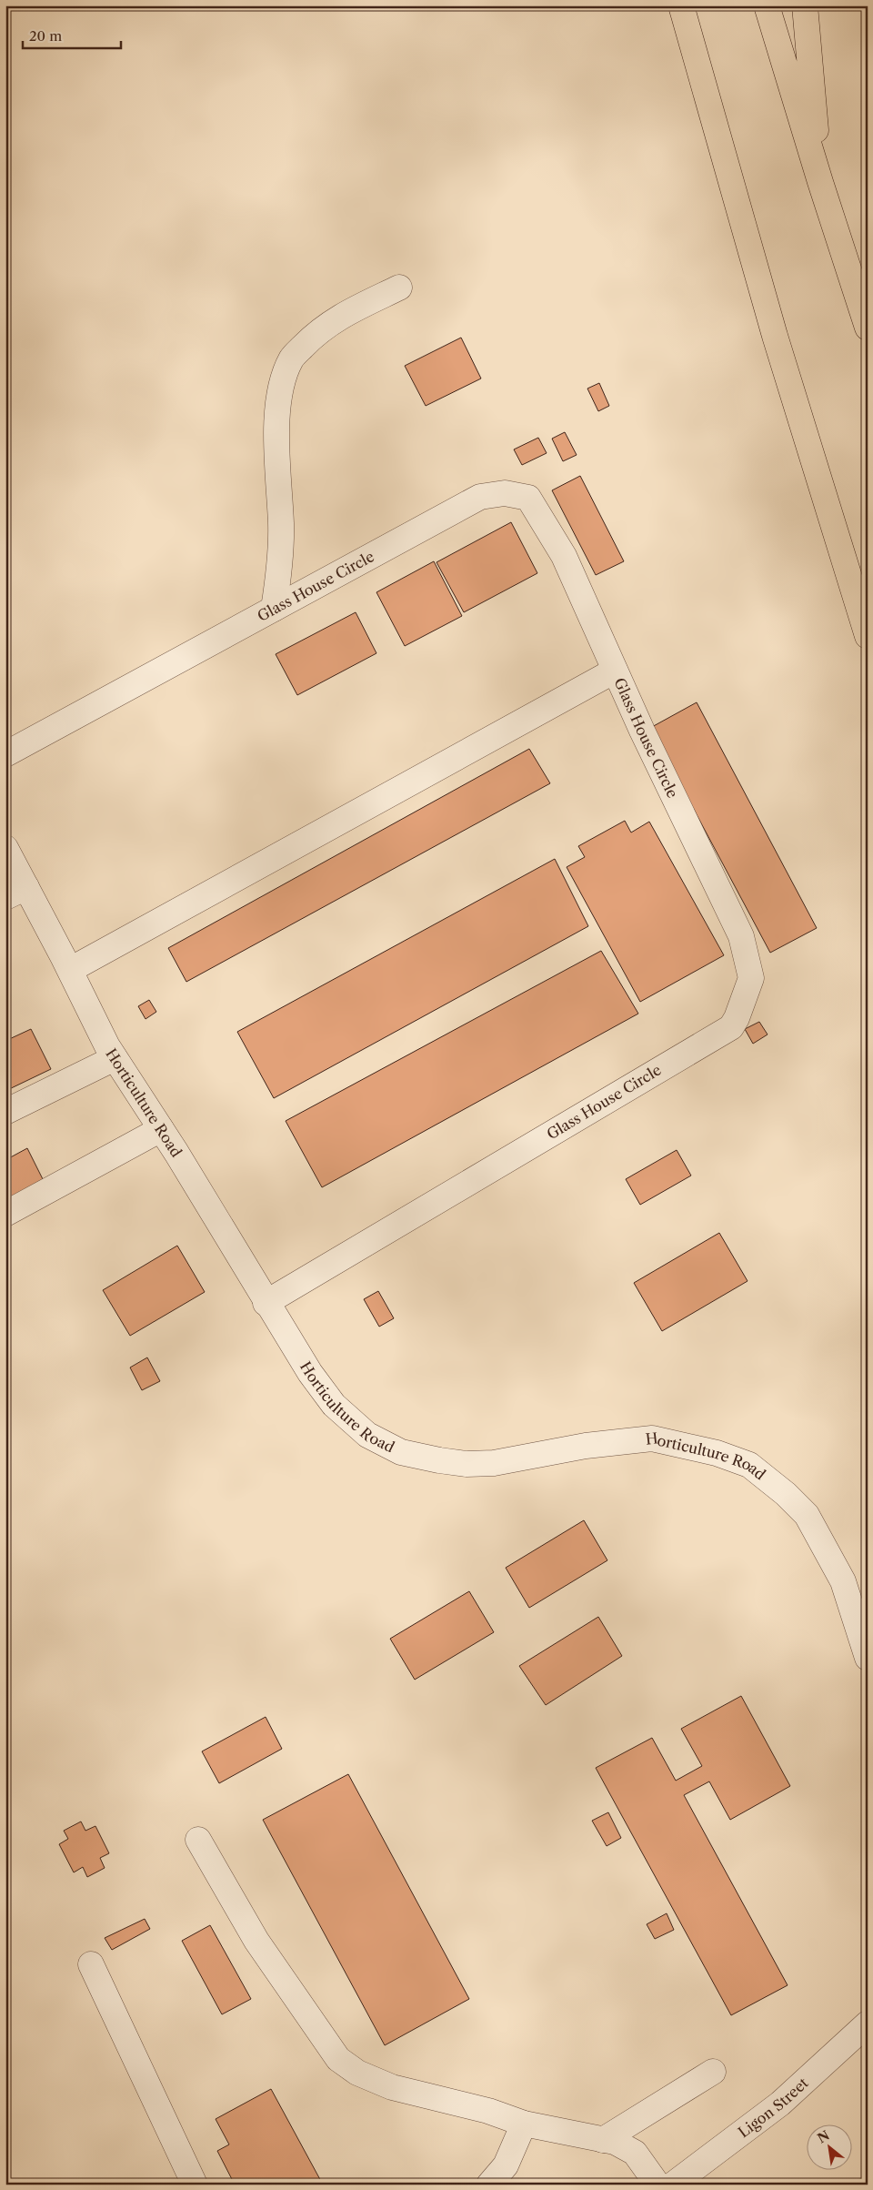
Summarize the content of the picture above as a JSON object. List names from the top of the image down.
{
  "streets": {
    "street": ["Glass House Circle", "Horticulture Road", "Ligon Street"]
  },
  "crossings": [
    ["Glass House Circle", "Horticulture Road"]
  ],
  "scale_bar": "20 m",
  "north": "top left"
}
